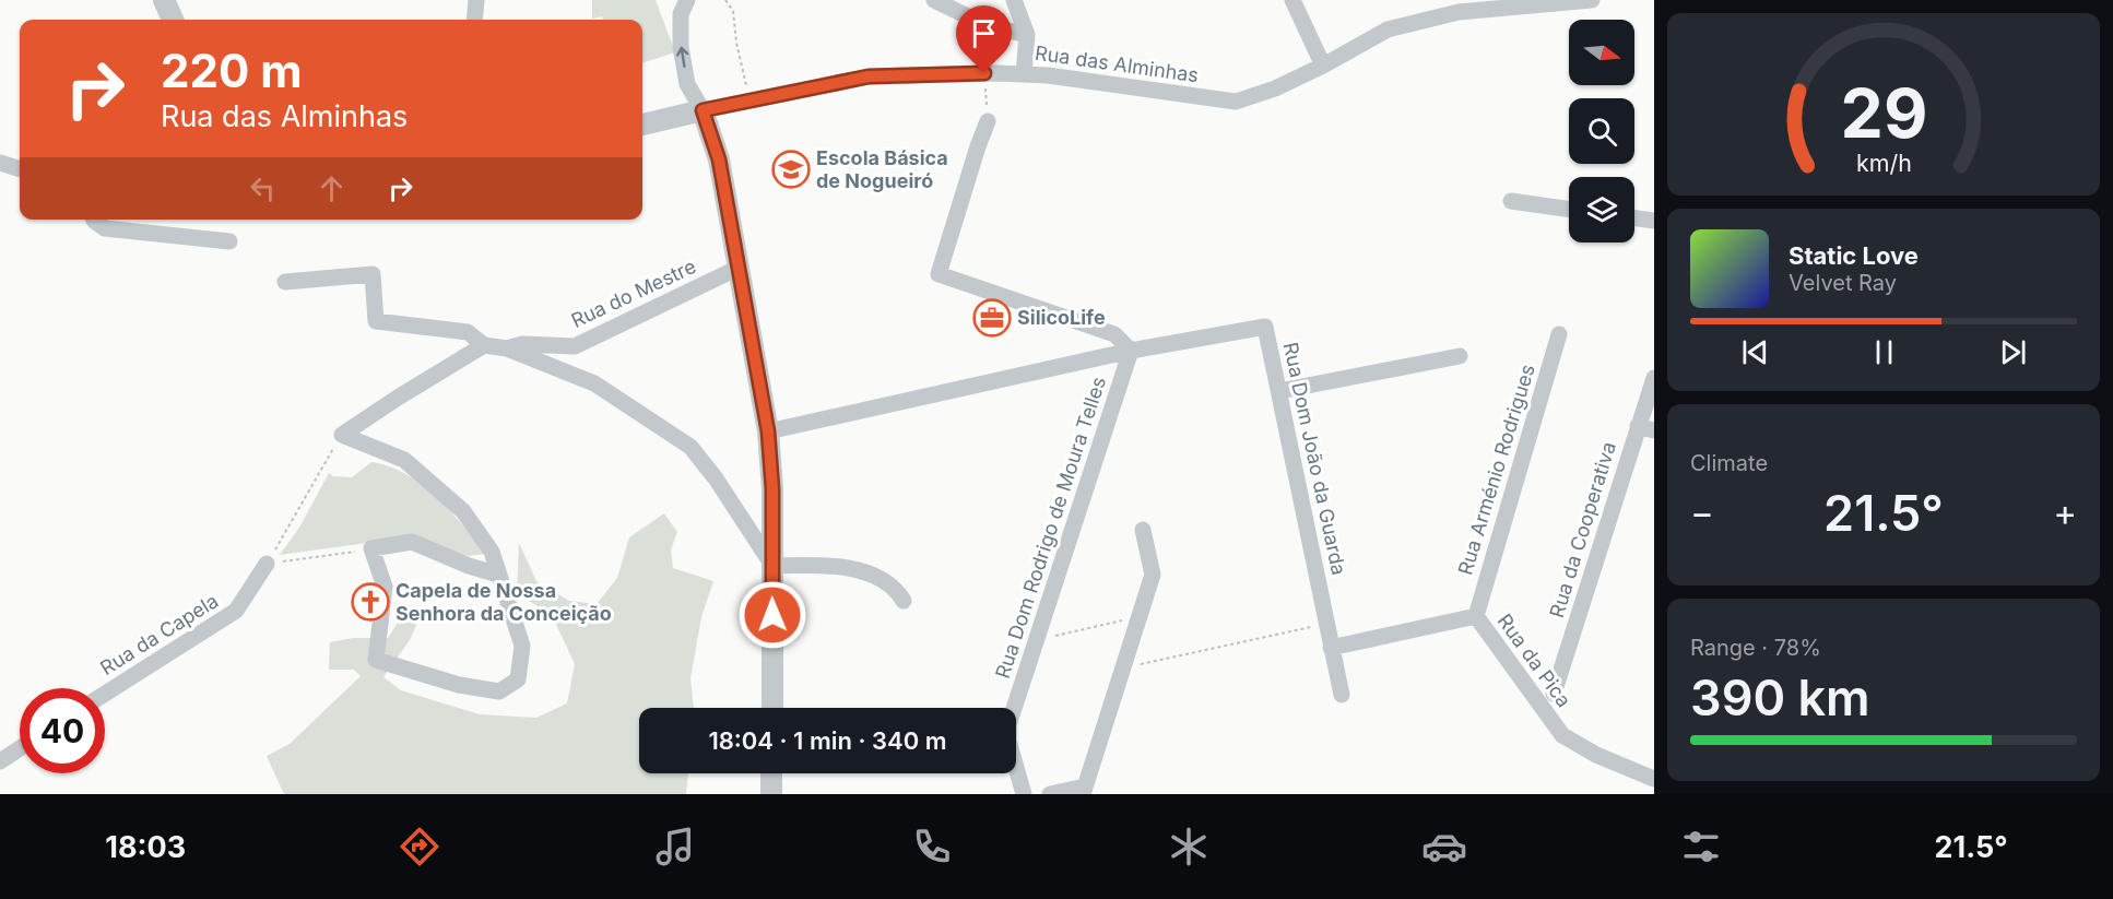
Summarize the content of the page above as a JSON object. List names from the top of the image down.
{
  "streets": {
    "street": [
      "Rua das Alminhas",
      "Rua do Mestre",
      "Rua Dom João da Guarda",
      "Rua Arménio Rodrigues",
      "Rua Dom Rodrigo de Moura Telles",
      "Rua da Cooperativa",
      "Rua da Capela",
      "Rua da Pica"
    ]
  },
  "crossings": [
    ["Rua Dom João da Guarda", "Rua Dom Rodrigo de Moura Telles"],
    ["Rua Dom João da Guarda", "Rua da Pica"],
    ["Rua Arménio Rodrigues", "Rua da Pica"]
  ],
  "places": {
    "school or university": ["Escola Básica de Nogueiró"],
    "office": ["SilicoLife"],
    "church": ["Capela de Nossa Senhora da Conceição"]
  },
  "north": "right",
  "page": {
    "turn": ["220 m", "Rua das Alminhas"],
    "song": ["Static Love", "Velvet Ray"],
    "tile": [
      "Climate",
      ["Range · 78%", "390 km"]
    ],
    "heat": ["−", "21.5°", "+"],
    "limit": "40",
    "trip": "18:04 · 1 min · 340 m",
    "tabs": ["18:03", "21.5°"],
    "gauge": ["29", "km/h"]
  }
}
